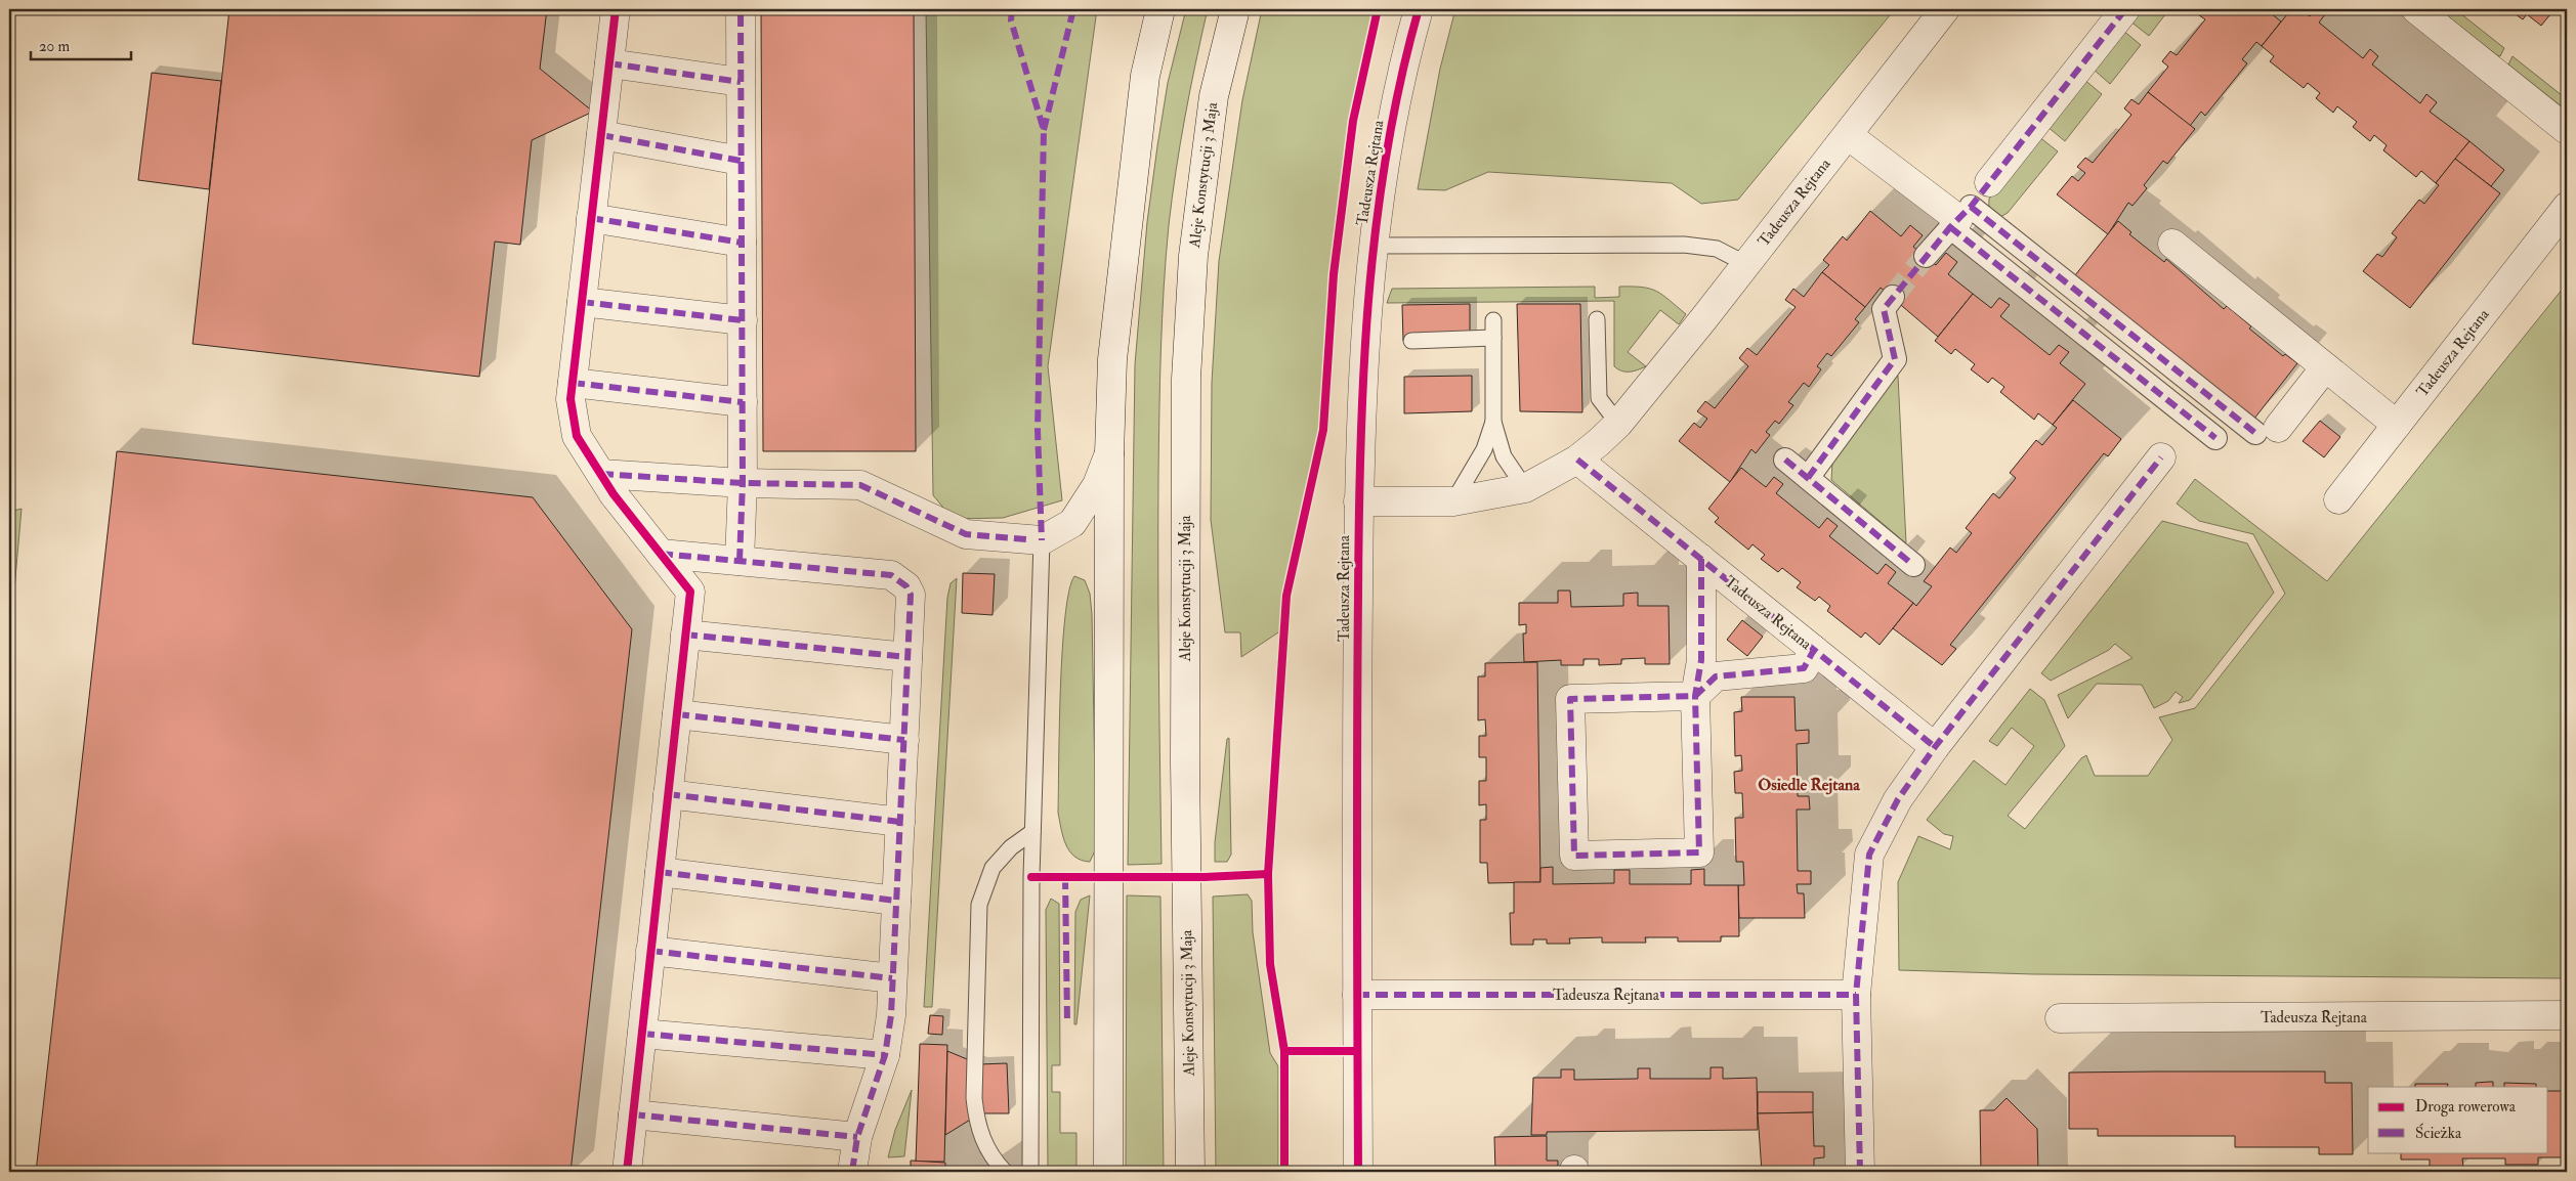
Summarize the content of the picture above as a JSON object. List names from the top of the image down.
{
  "streets": {
    "street": ["Tadeusza Rejtana", "Aleje Konstytucji 3 Maja"]
  },
  "districts": ["Osiedle Rejtana"],
  "legend": ["Droga rowerowa", "Ścieżka"],
  "scale_bar": "20 m"
}
